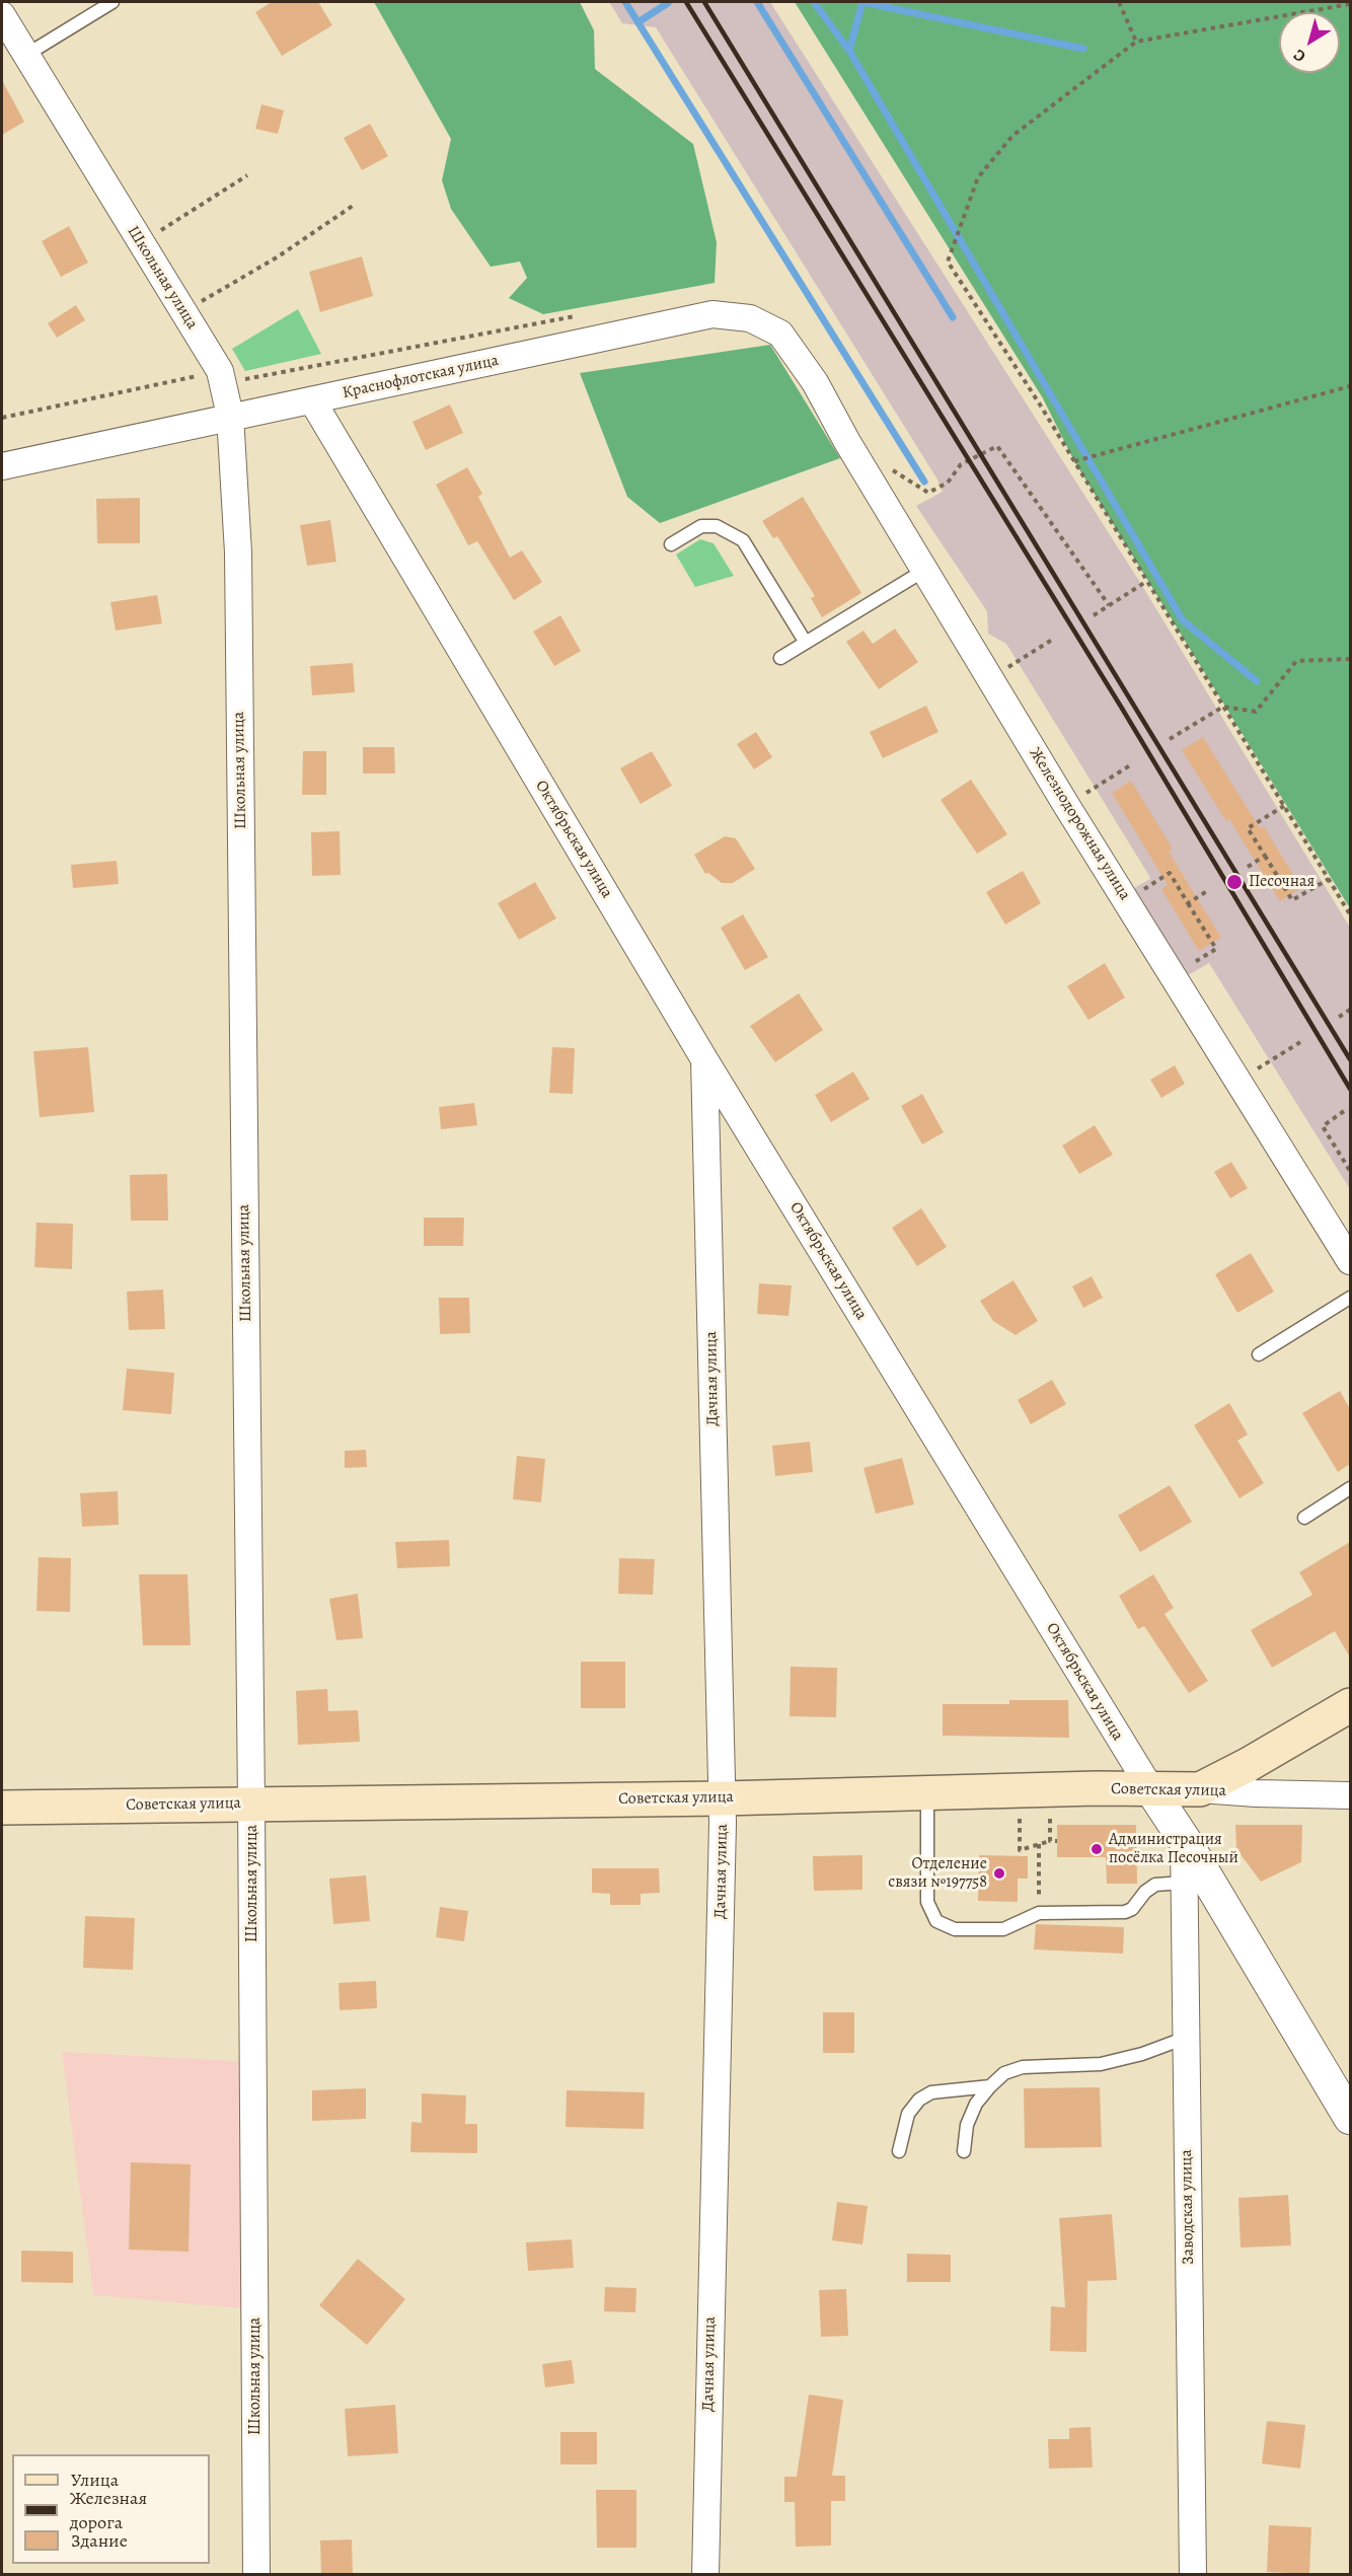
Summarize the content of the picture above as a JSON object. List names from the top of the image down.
{
  "streets": {
    "main road": ["Советская улица"],
    "street": [
      "Школьная улица",
      "Краснофлотская улица",
      "Железнодорожная улица",
      "Октябрьская улица",
      "Дачная улица",
      "Заводская улица"
    ]
  },
  "crossings": [
    ["Школьная улица", "Краснофлотская улица"],
    ["Школьная улица", "Советская улица"],
    ["Краснофлотская улица", "Железнодорожная улица"],
    ["Краснофлотская улица", "Октябрьская улица"],
    ["Октябрьская улица", "Дачная улица"],
    ["Октябрьская улица", "Советская улица"],
    ["Октябрьская улица", "Заводская улица"],
    ["Дачная улица", "Советская улица"]
  ],
  "places": ["Песочная", "Администрация посёлка Песочный", "Отделение связи №197758"],
  "legend": ["Улица", "Железная дорога", "Здание"],
  "north": "bottom left"
}
